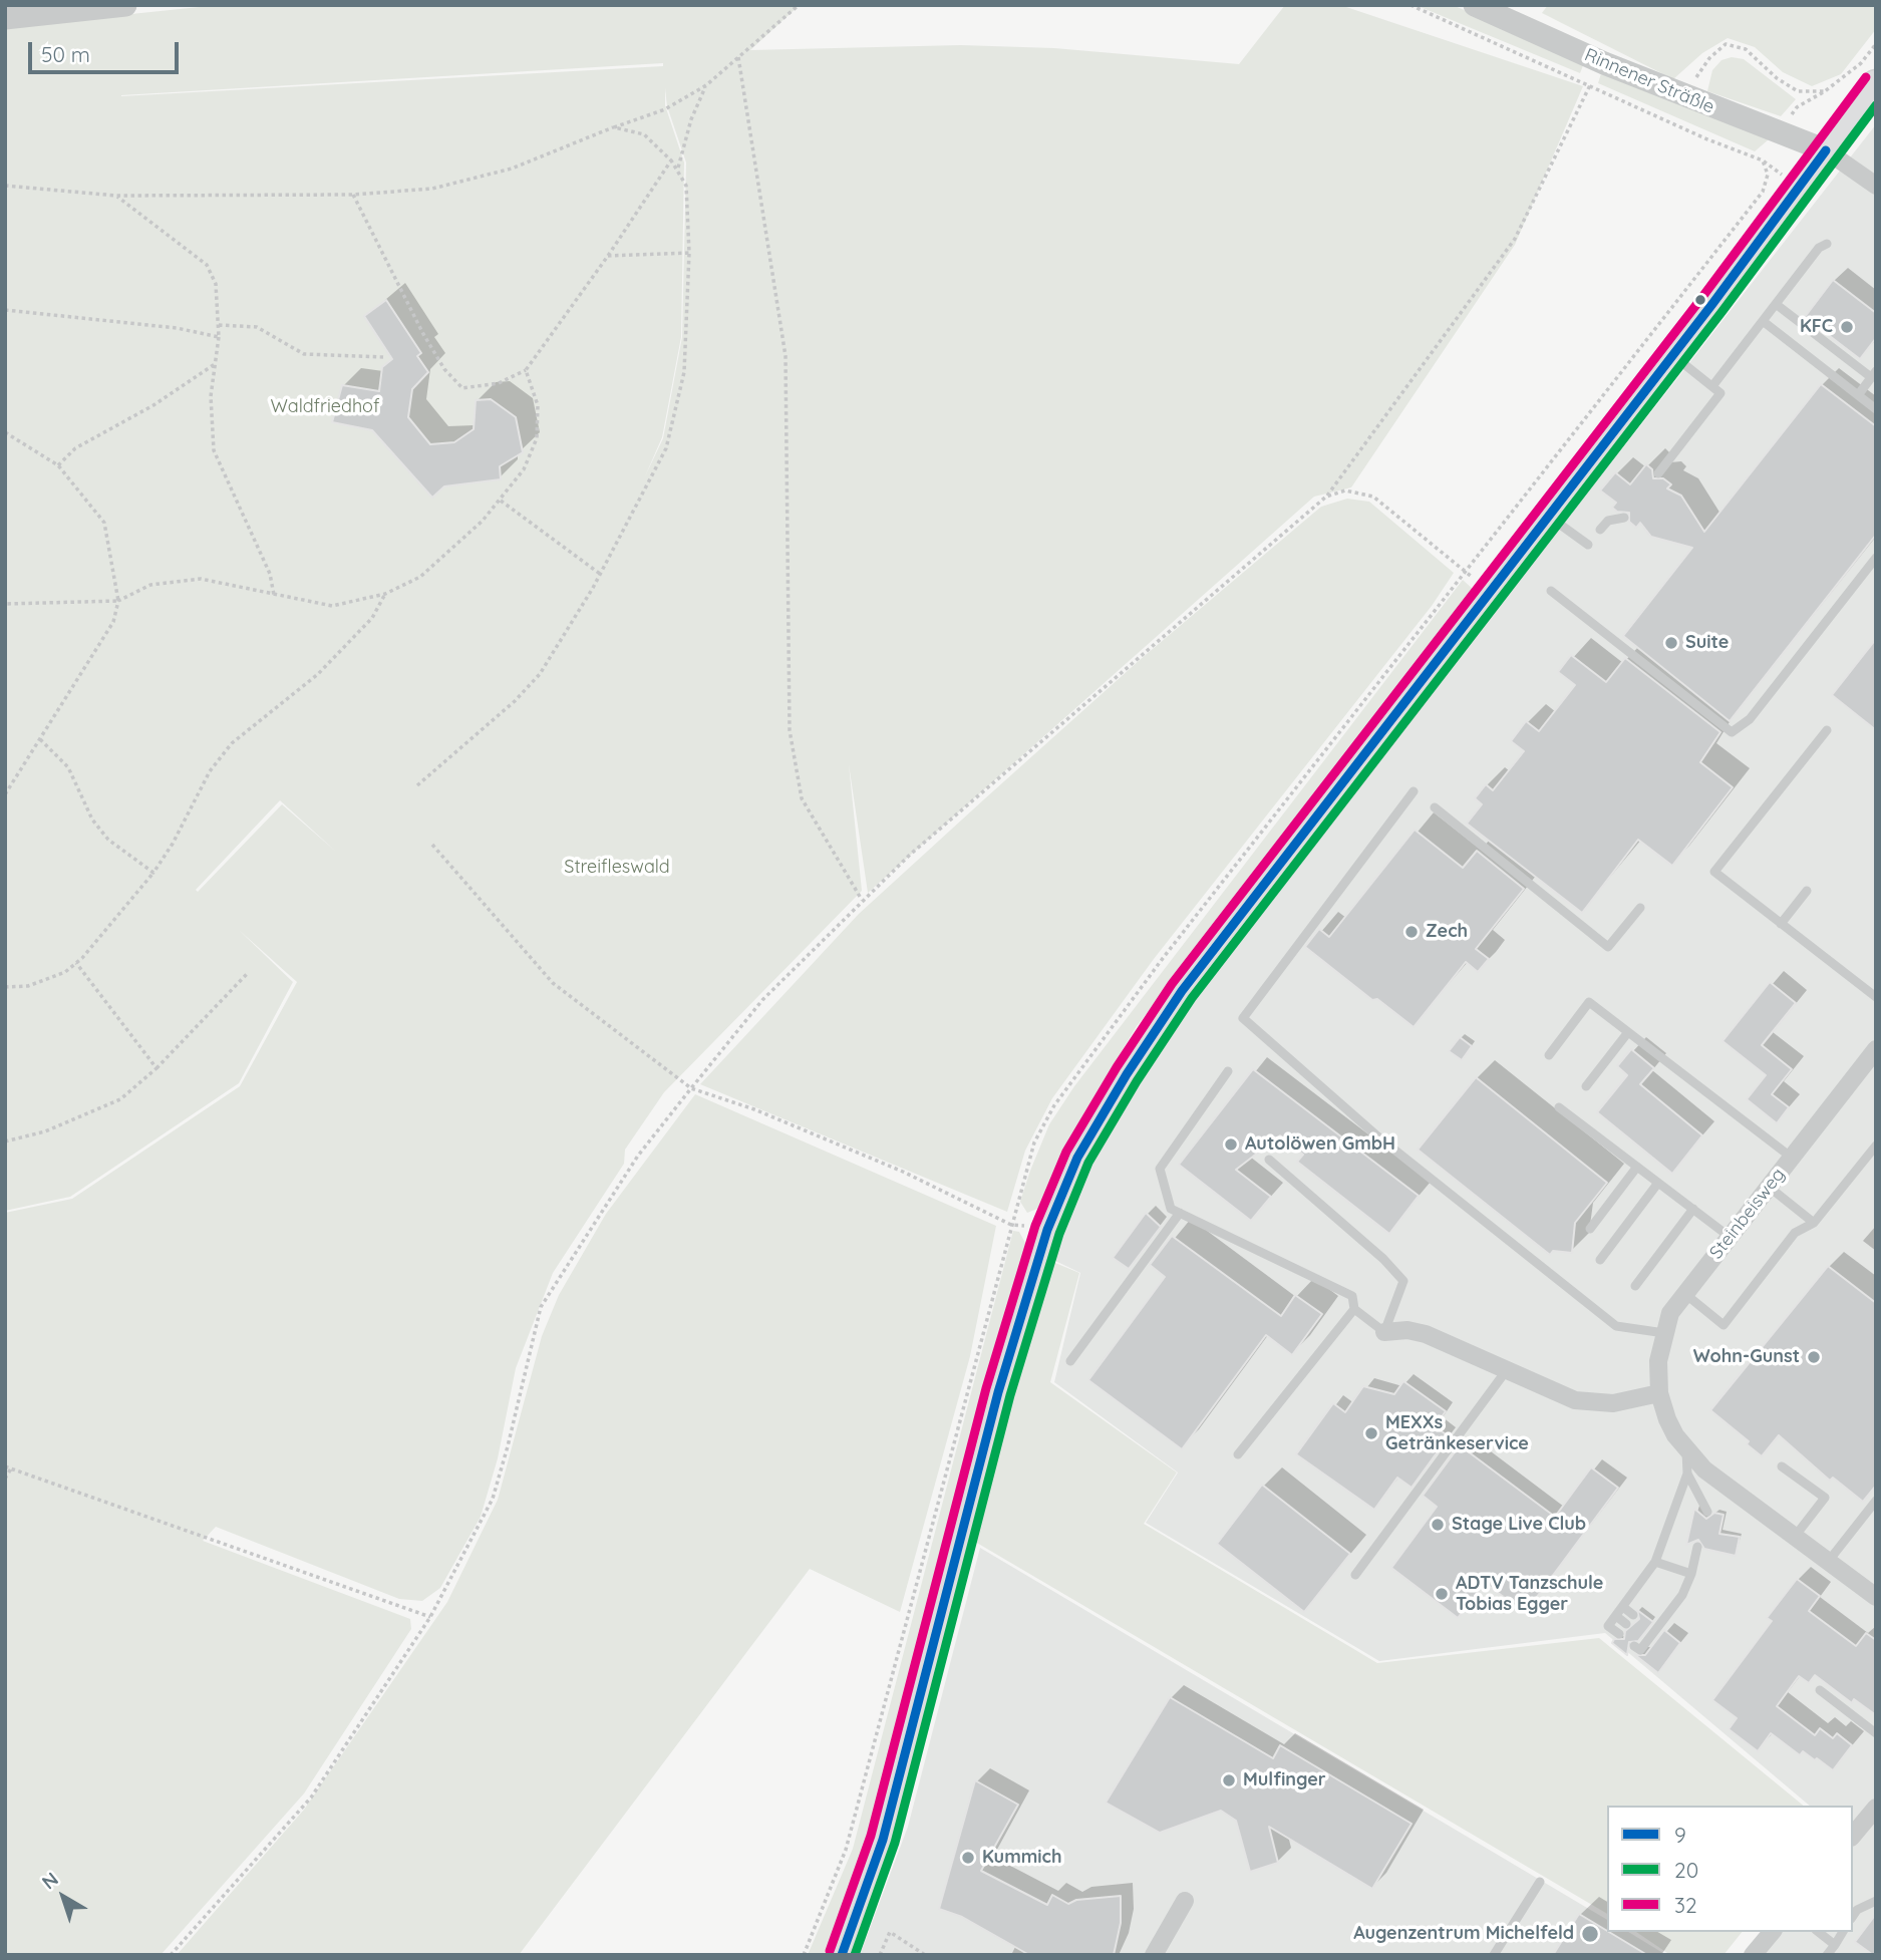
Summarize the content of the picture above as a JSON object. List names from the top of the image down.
{
  "streets": {
    "street": ["Rinnener Sträßle", "Steinbeisweg"]
  },
  "parks": ["Waldfriedhof", "Streifleswald"],
  "places": [
    "KFC",
    "Suite",
    "Zech",
    "Autolöwen GmbH",
    "Wohn-Gunst",
    "MEXXs Getränkeservice",
    "Stage Live Club",
    "ADTV Tanzschule Tobias Egger",
    "Mulfinger",
    "Kummich",
    "Augenzentrum Michelfeld"
  ],
  "lines": ["transit line 32", "transit line 20", "transit line 9"],
  "legend": ["9", "20", "32"],
  "scale_bar": "50 m",
  "north": "top left"
}
